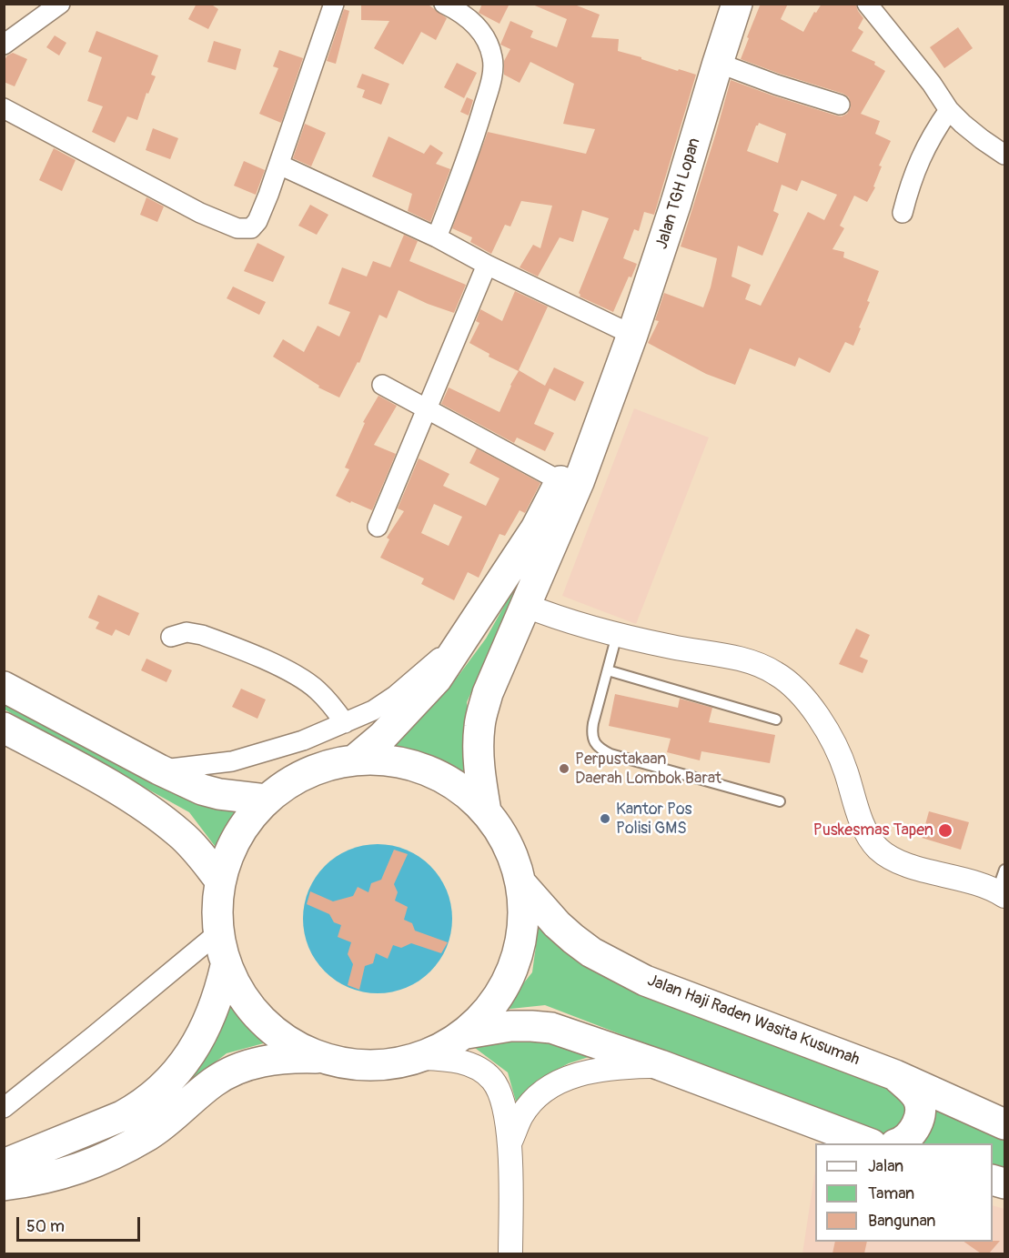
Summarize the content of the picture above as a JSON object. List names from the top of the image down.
{
  "streets": {
    "highway": ["Jalan TGH Lopan", "Jalan Haji Raden Wasita Kusumah"]
  },
  "places": ["Perpustakaan Daerah Lombok Barat", "Kantor Pos Polisi GMS", "Puskesmas Tapen"],
  "legend": ["Jalan", "Taman", "Bangunan"],
  "scale_bar": "50 m"
}
